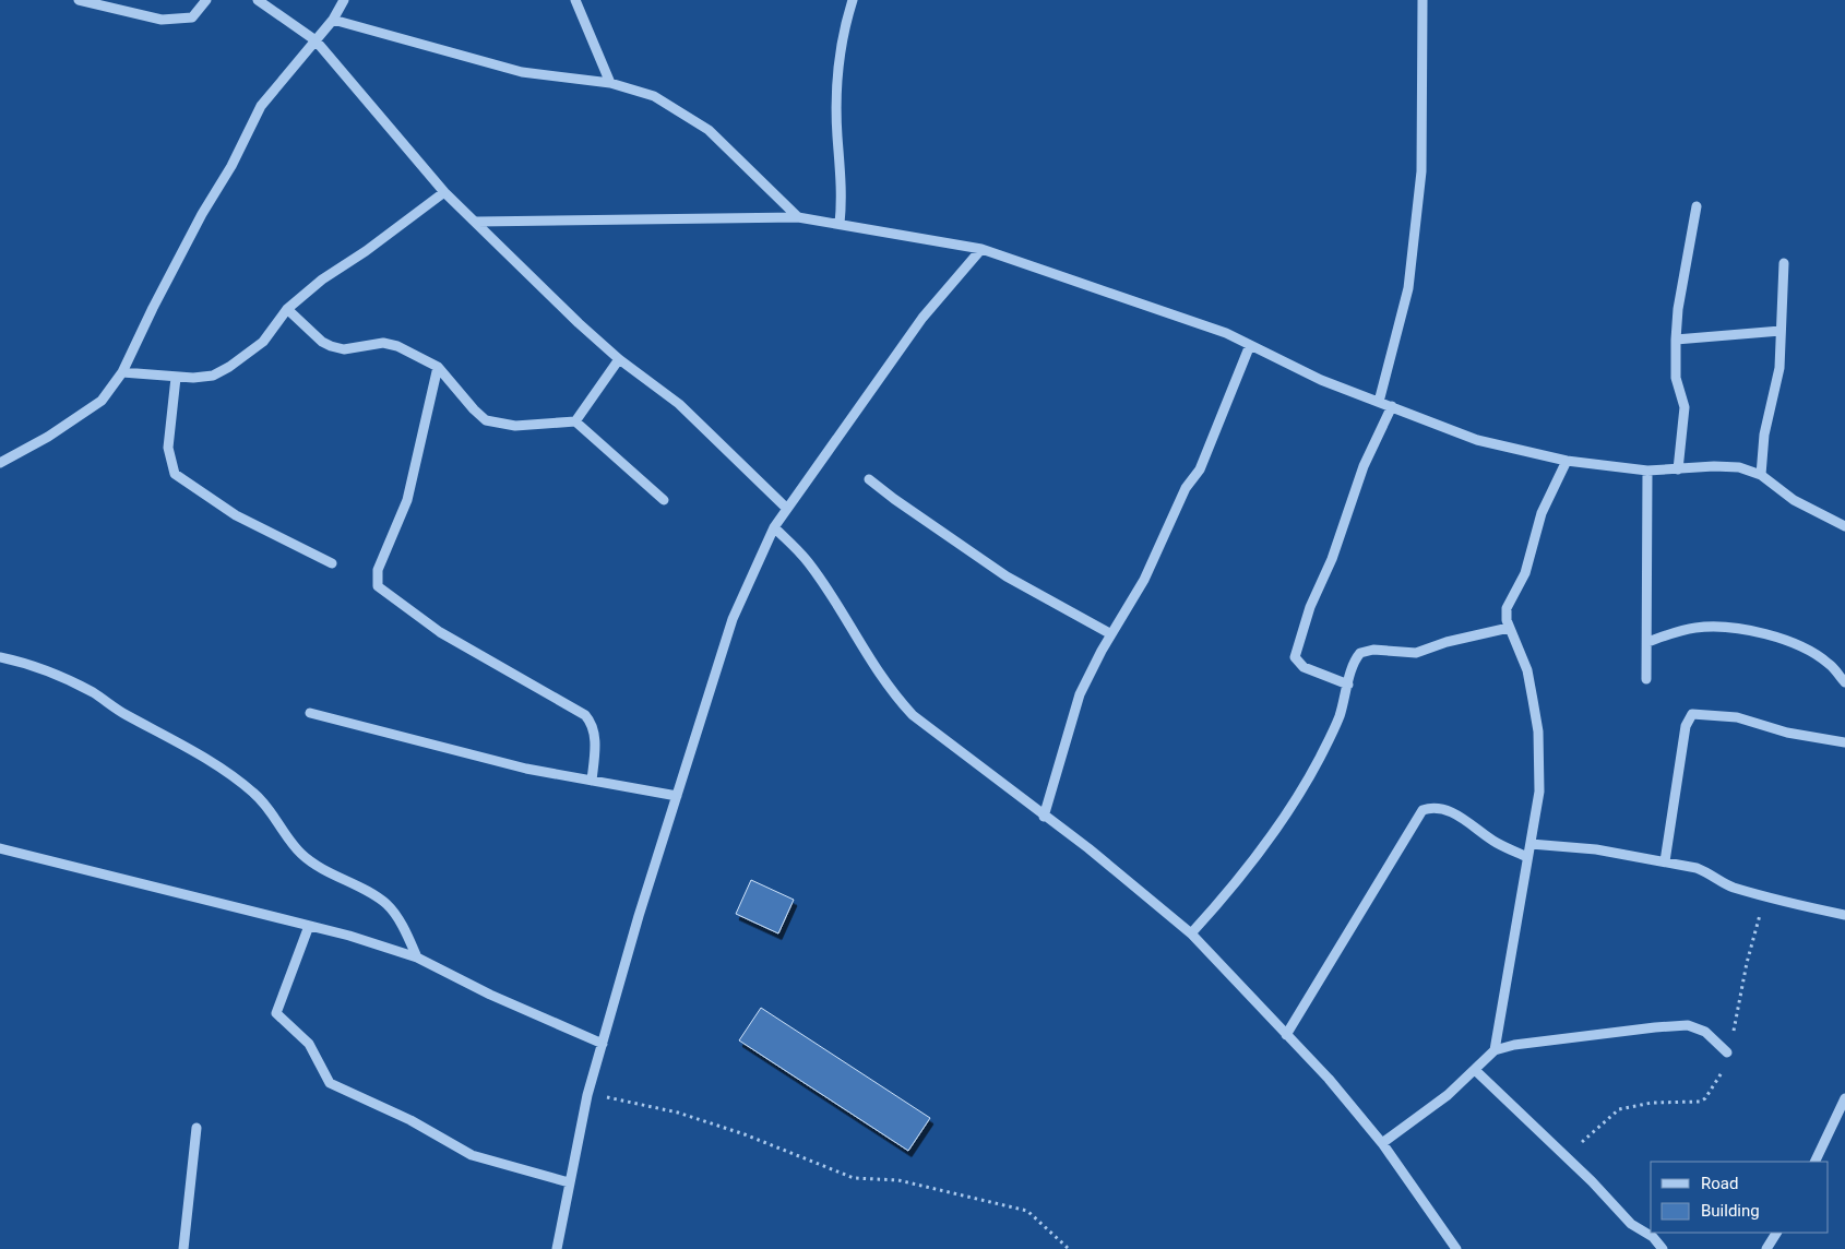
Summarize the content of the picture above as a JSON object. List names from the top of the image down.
{
  "legend": ["Road", "Building"]
}
